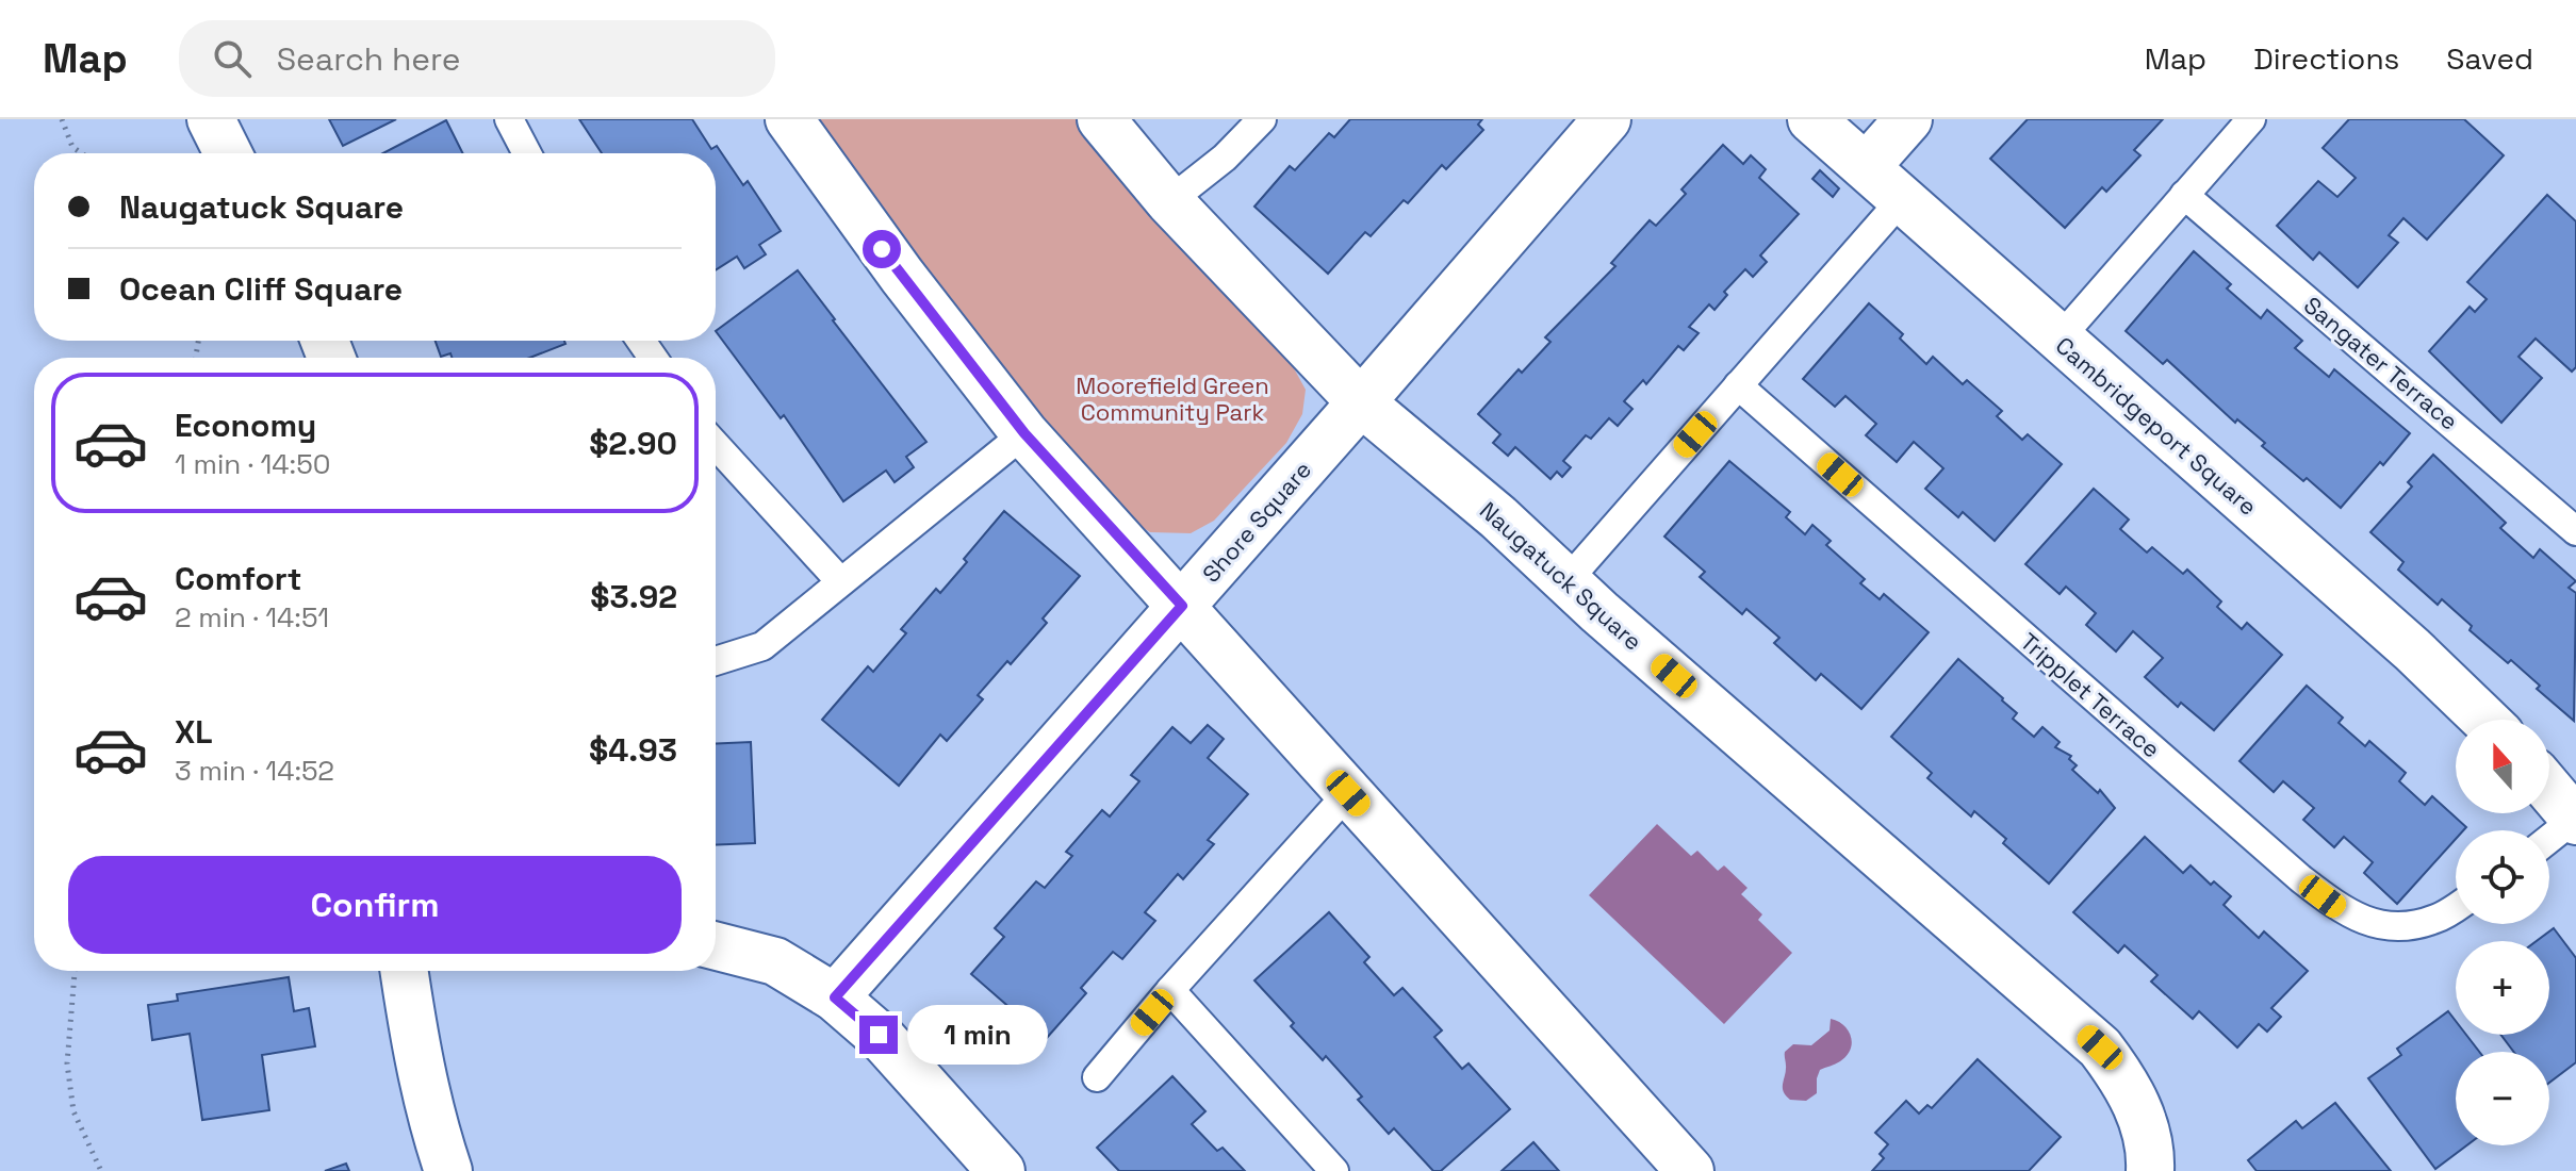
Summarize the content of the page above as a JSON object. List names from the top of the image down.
{
  "streets": {
    "street": ["Cambridgeport Square", "Shore Square", "Naugatuck Square"],
    "lane": ["Sangater Terrace", "Tripplet Terrace"]
  },
  "crossings": [
    ["Shore Square", "Naugatuck Square"]
  ],
  "parks": ["Moorefield Green Community Park"],
  "north": "top",
  "page": {
    "header": "Map",
    "search": "Search here",
    "nav": ["Map", "Directions", "Saved"],
    "banner": ["Naugatuck Square", "Ocean Cliff Square"],
    "list": [
      {
        "name": "Economy",
        "note": "1 min · 14:50",
        "value": "$2.90"
      },
      {
        "name": "Comfort",
        "note": "2 min · 14:51",
        "value": "$3.92"
      },
      {
        "name": "XL",
        "note": "3 min · 14:52",
        "value": "$4.93"
      }
    ],
    "map_buttons": ["+", "−"],
    "buttons": "Confirm",
    "bubble": "1 min"
  }
}
